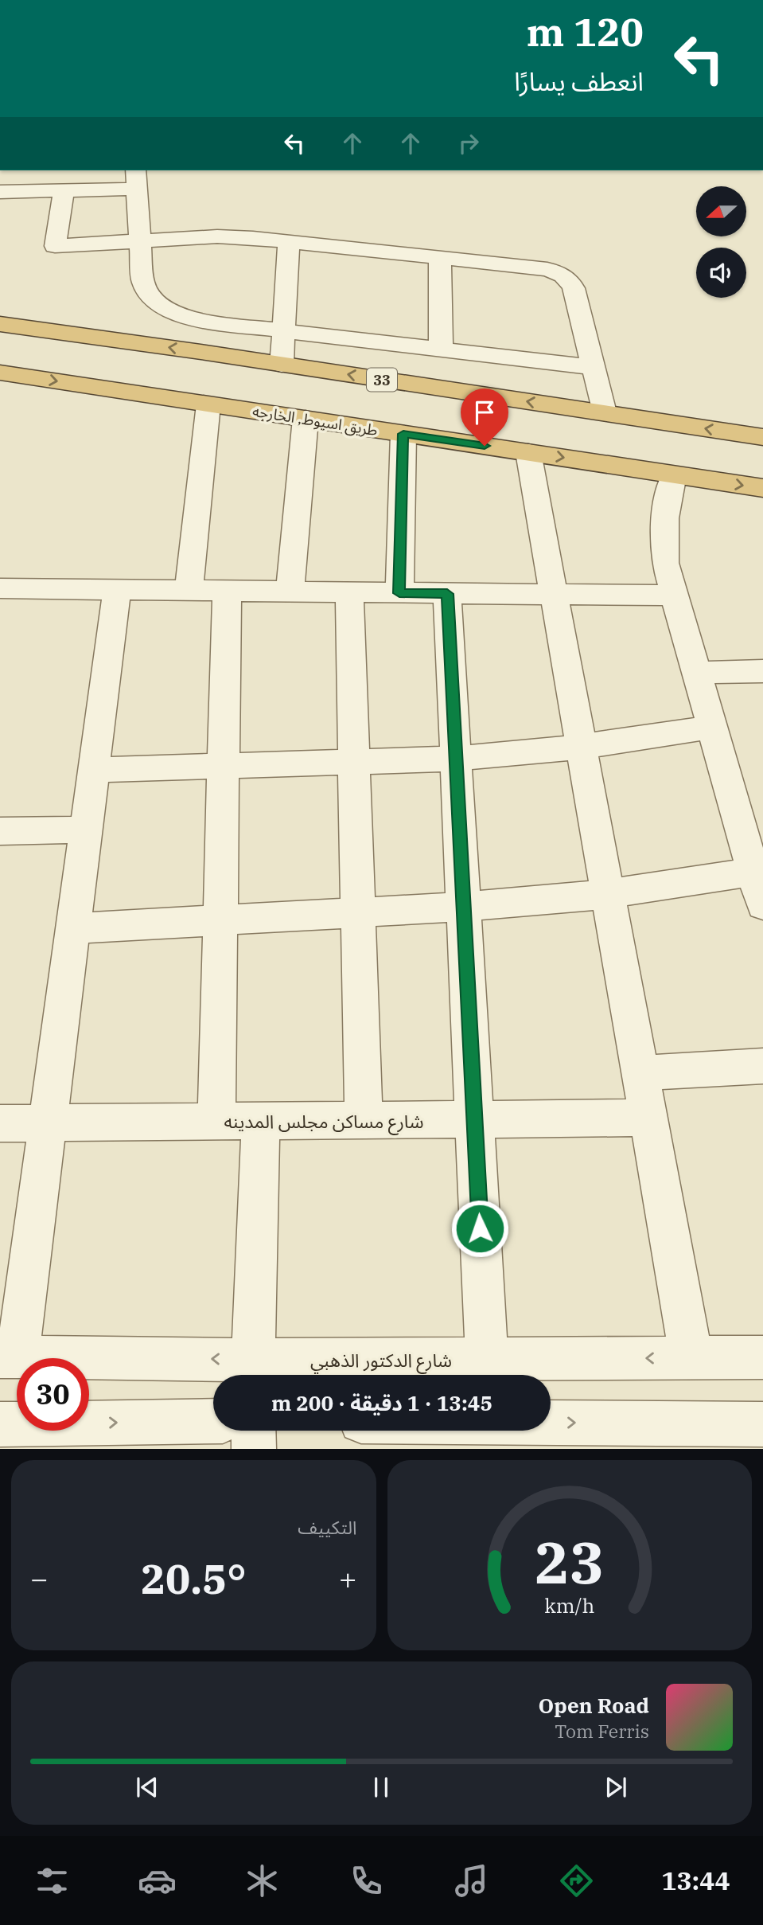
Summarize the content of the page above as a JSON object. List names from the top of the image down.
{
  "streets": {
    "highway": ["33", "طريق اسيوط, الخارجه"],
    "street": ["شارع مساكن مجلس المدينه", "شارع الدكتور الذهبي"]
  },
  "north": "left",
  "page": {
    "turn": ["120 m", "انعطف يسارًا"],
    "limit": "30",
    "trip": "13:45 · 1 دقيقة · 200 m",
    "tile": "التكييف",
    "heat": ["−", "20.5°", "+"],
    "song": ["Open Road", "Tom Ferris"],
    "tabs": "13:44",
    "gauge": ["23", "km/h"]
  }
}
